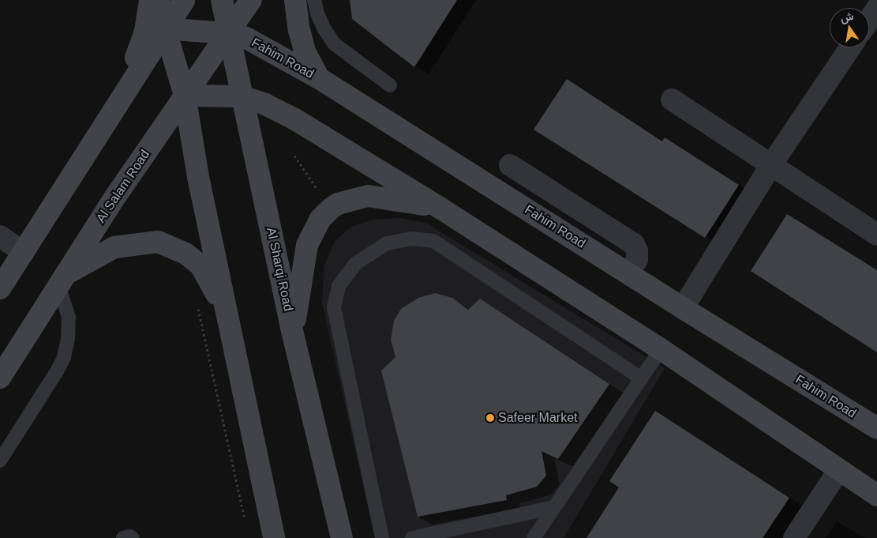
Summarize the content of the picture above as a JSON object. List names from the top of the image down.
{
  "streets": {
    "main road": ["Fahim Road", "Al Salam Road", "Al Sharqi Road"]
  },
  "crossings": [
    ["Fahim Road", "Al Salam Road"],
    ["Fahim Road", "Al Sharqi Road"],
    ["Al Salam Road", "Al Sharqi Road"]
  ],
  "places": ["Safeer Market"],
  "north": "top"
}
